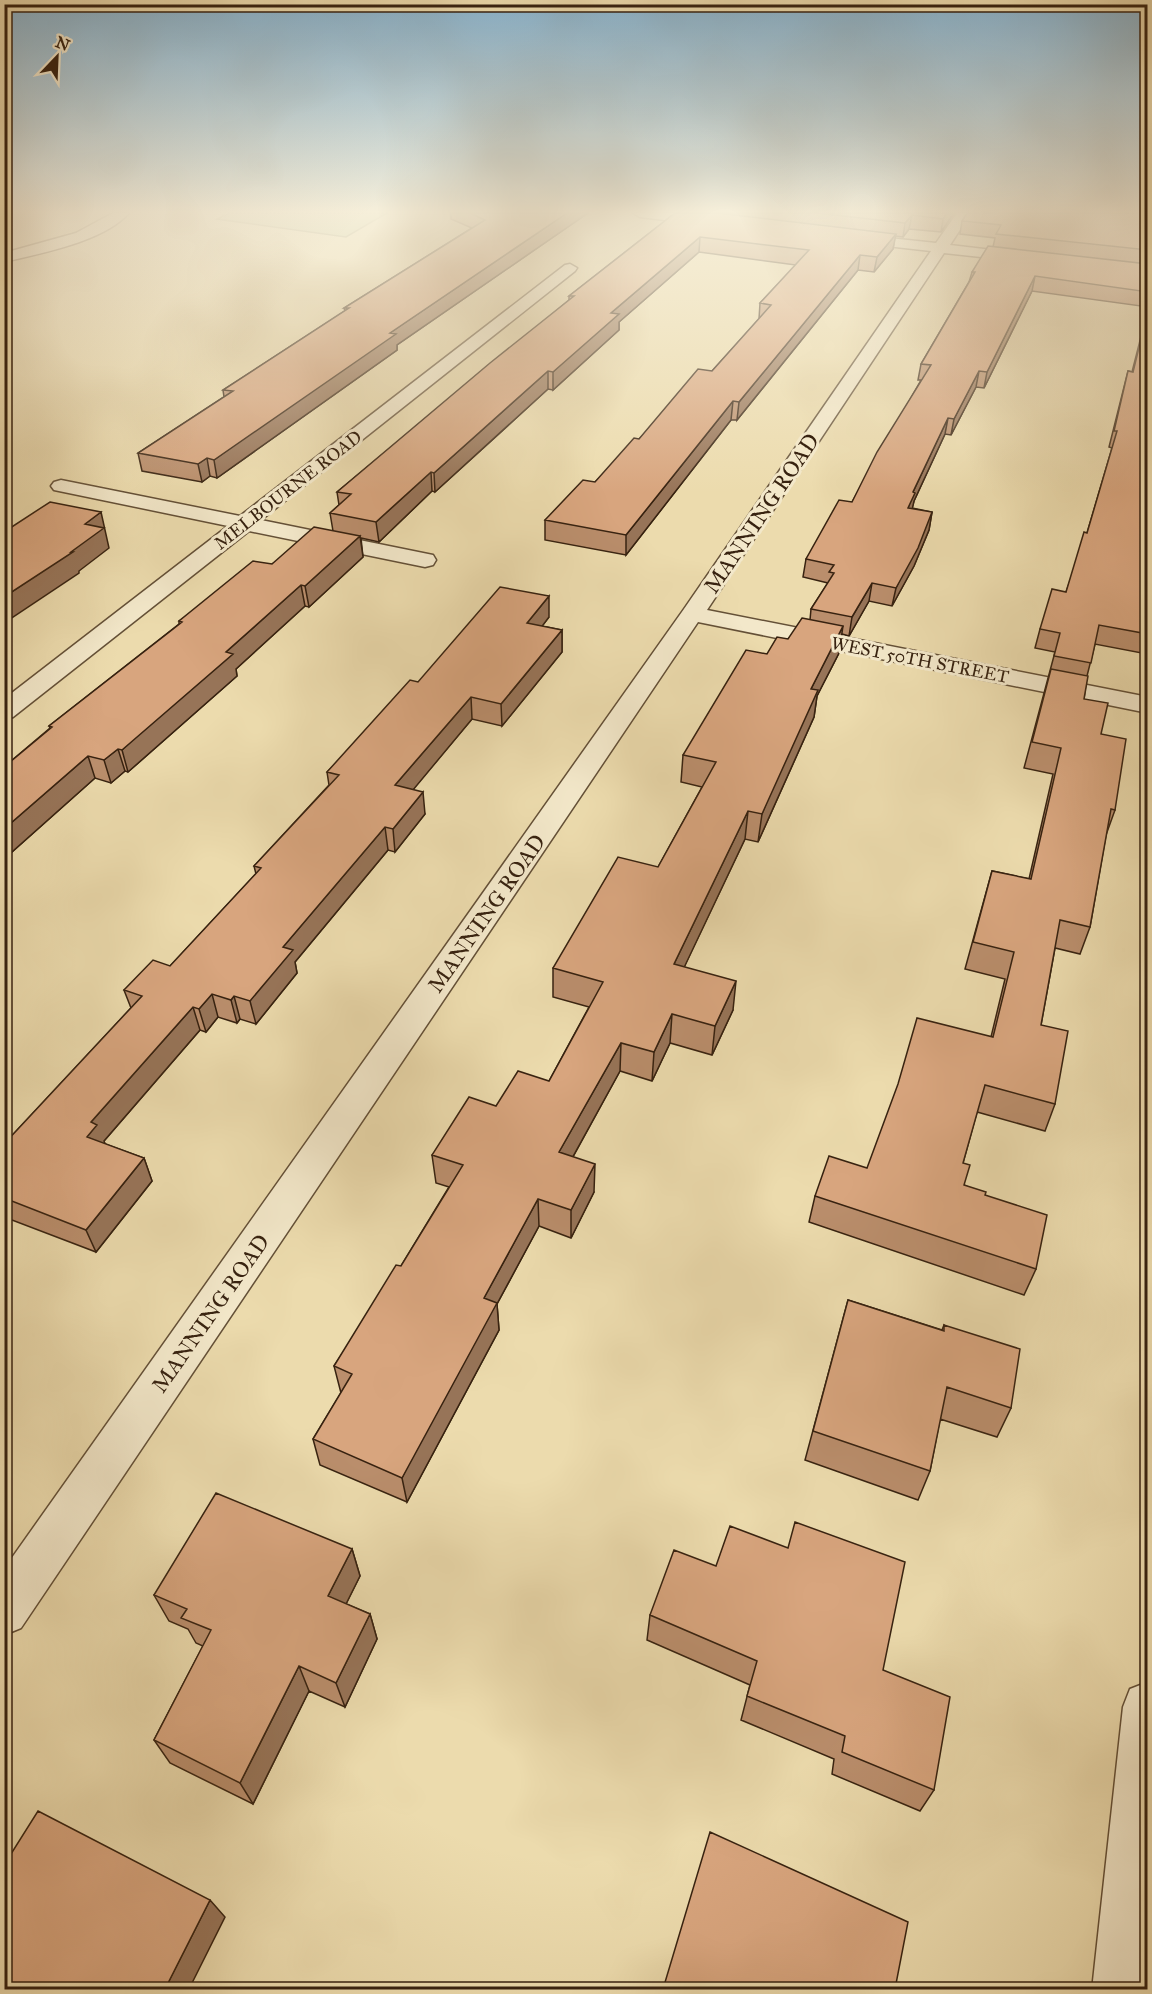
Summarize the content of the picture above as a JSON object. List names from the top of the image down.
{
  "streets": {
    "street": ["MELBOURNE ROAD", "MANNING ROAD", "WEST 50TH STREET"]
  },
  "crossings": [
    ["MANNING ROAD", "WEST 50TH STREET"]
  ],
  "north": "top right"
}
